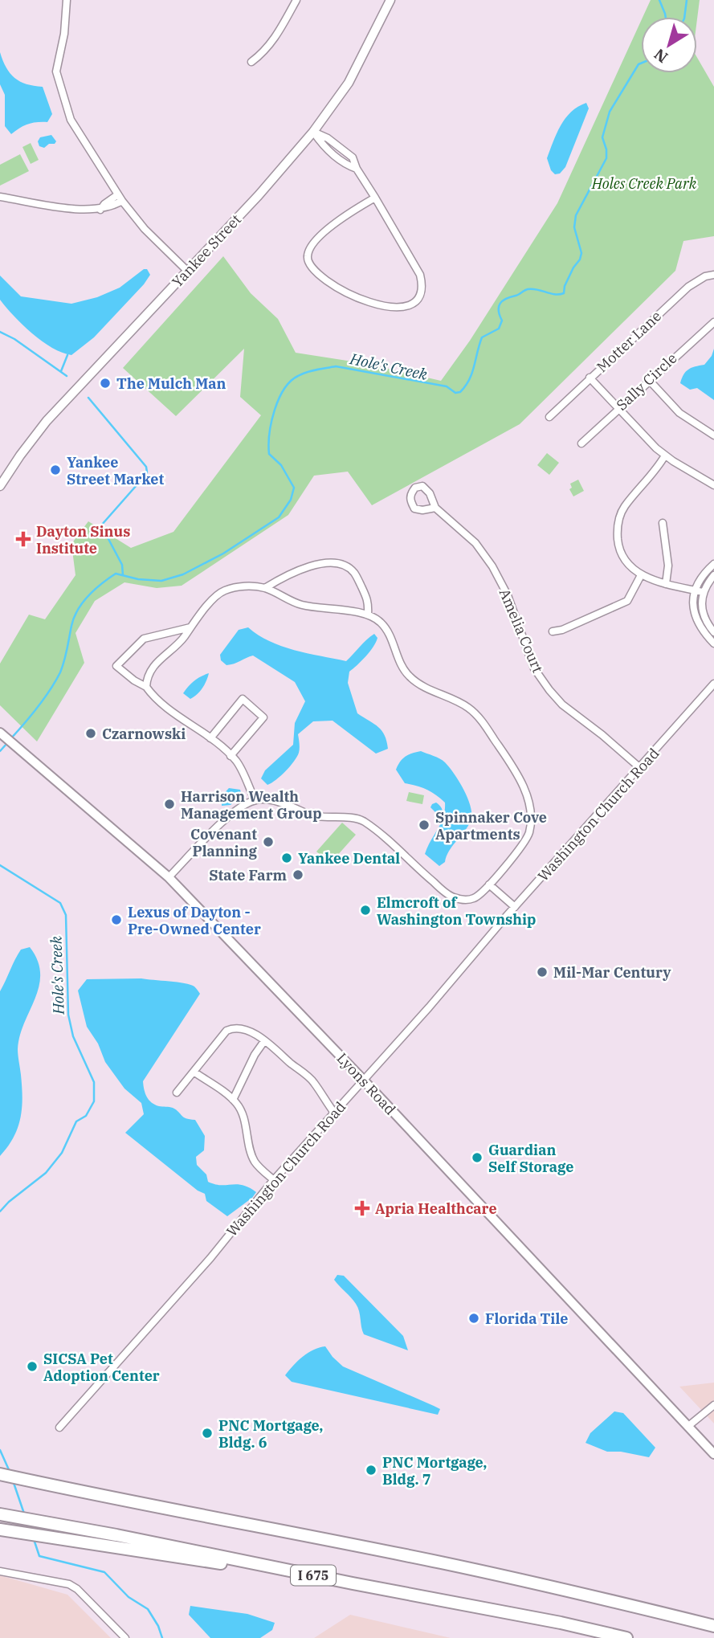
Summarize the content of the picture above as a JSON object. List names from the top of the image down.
{
  "streets": {
    "highway": ["I 675"],
    "main road": ["Lyons Road"],
    "street": [
      "Yankee Street",
      "Motter Lane",
      "Sally Circle",
      "Amelia Court",
      "Washington Church Road"
    ]
  },
  "crossings": [
    ["Amelia Court", "Washington Church Road"],
    ["Washington Church Road", "Lyons Road"]
  ],
  "water": ["Hole's Creek"],
  "parks": ["Holes Creek Park"],
  "places": {
    "other": [
      "The Mulch Man",
      "Yankee Street Market",
      "Czarnowski",
      "Harrison Wealth Management Group",
      "Spinnaker Cove Apartments",
      "Covenant Planning",
      "Yankee Dental",
      "State Farm",
      "Elmcroft of Washington Township",
      "Lexus of Dayton - Pre-Owned Center",
      "Mil-Mar Century",
      "Guardian Self Storage",
      "Florida Tile",
      "SICSA Pet Adoption Center",
      "PNC Mortgage, Bldg. 6",
      "PNC Mortgage, Bldg. 7"
    ],
    "health": ["Dayton Sinus Institute", "Apria Healthcare"]
  },
  "north": "bottom left"
}
